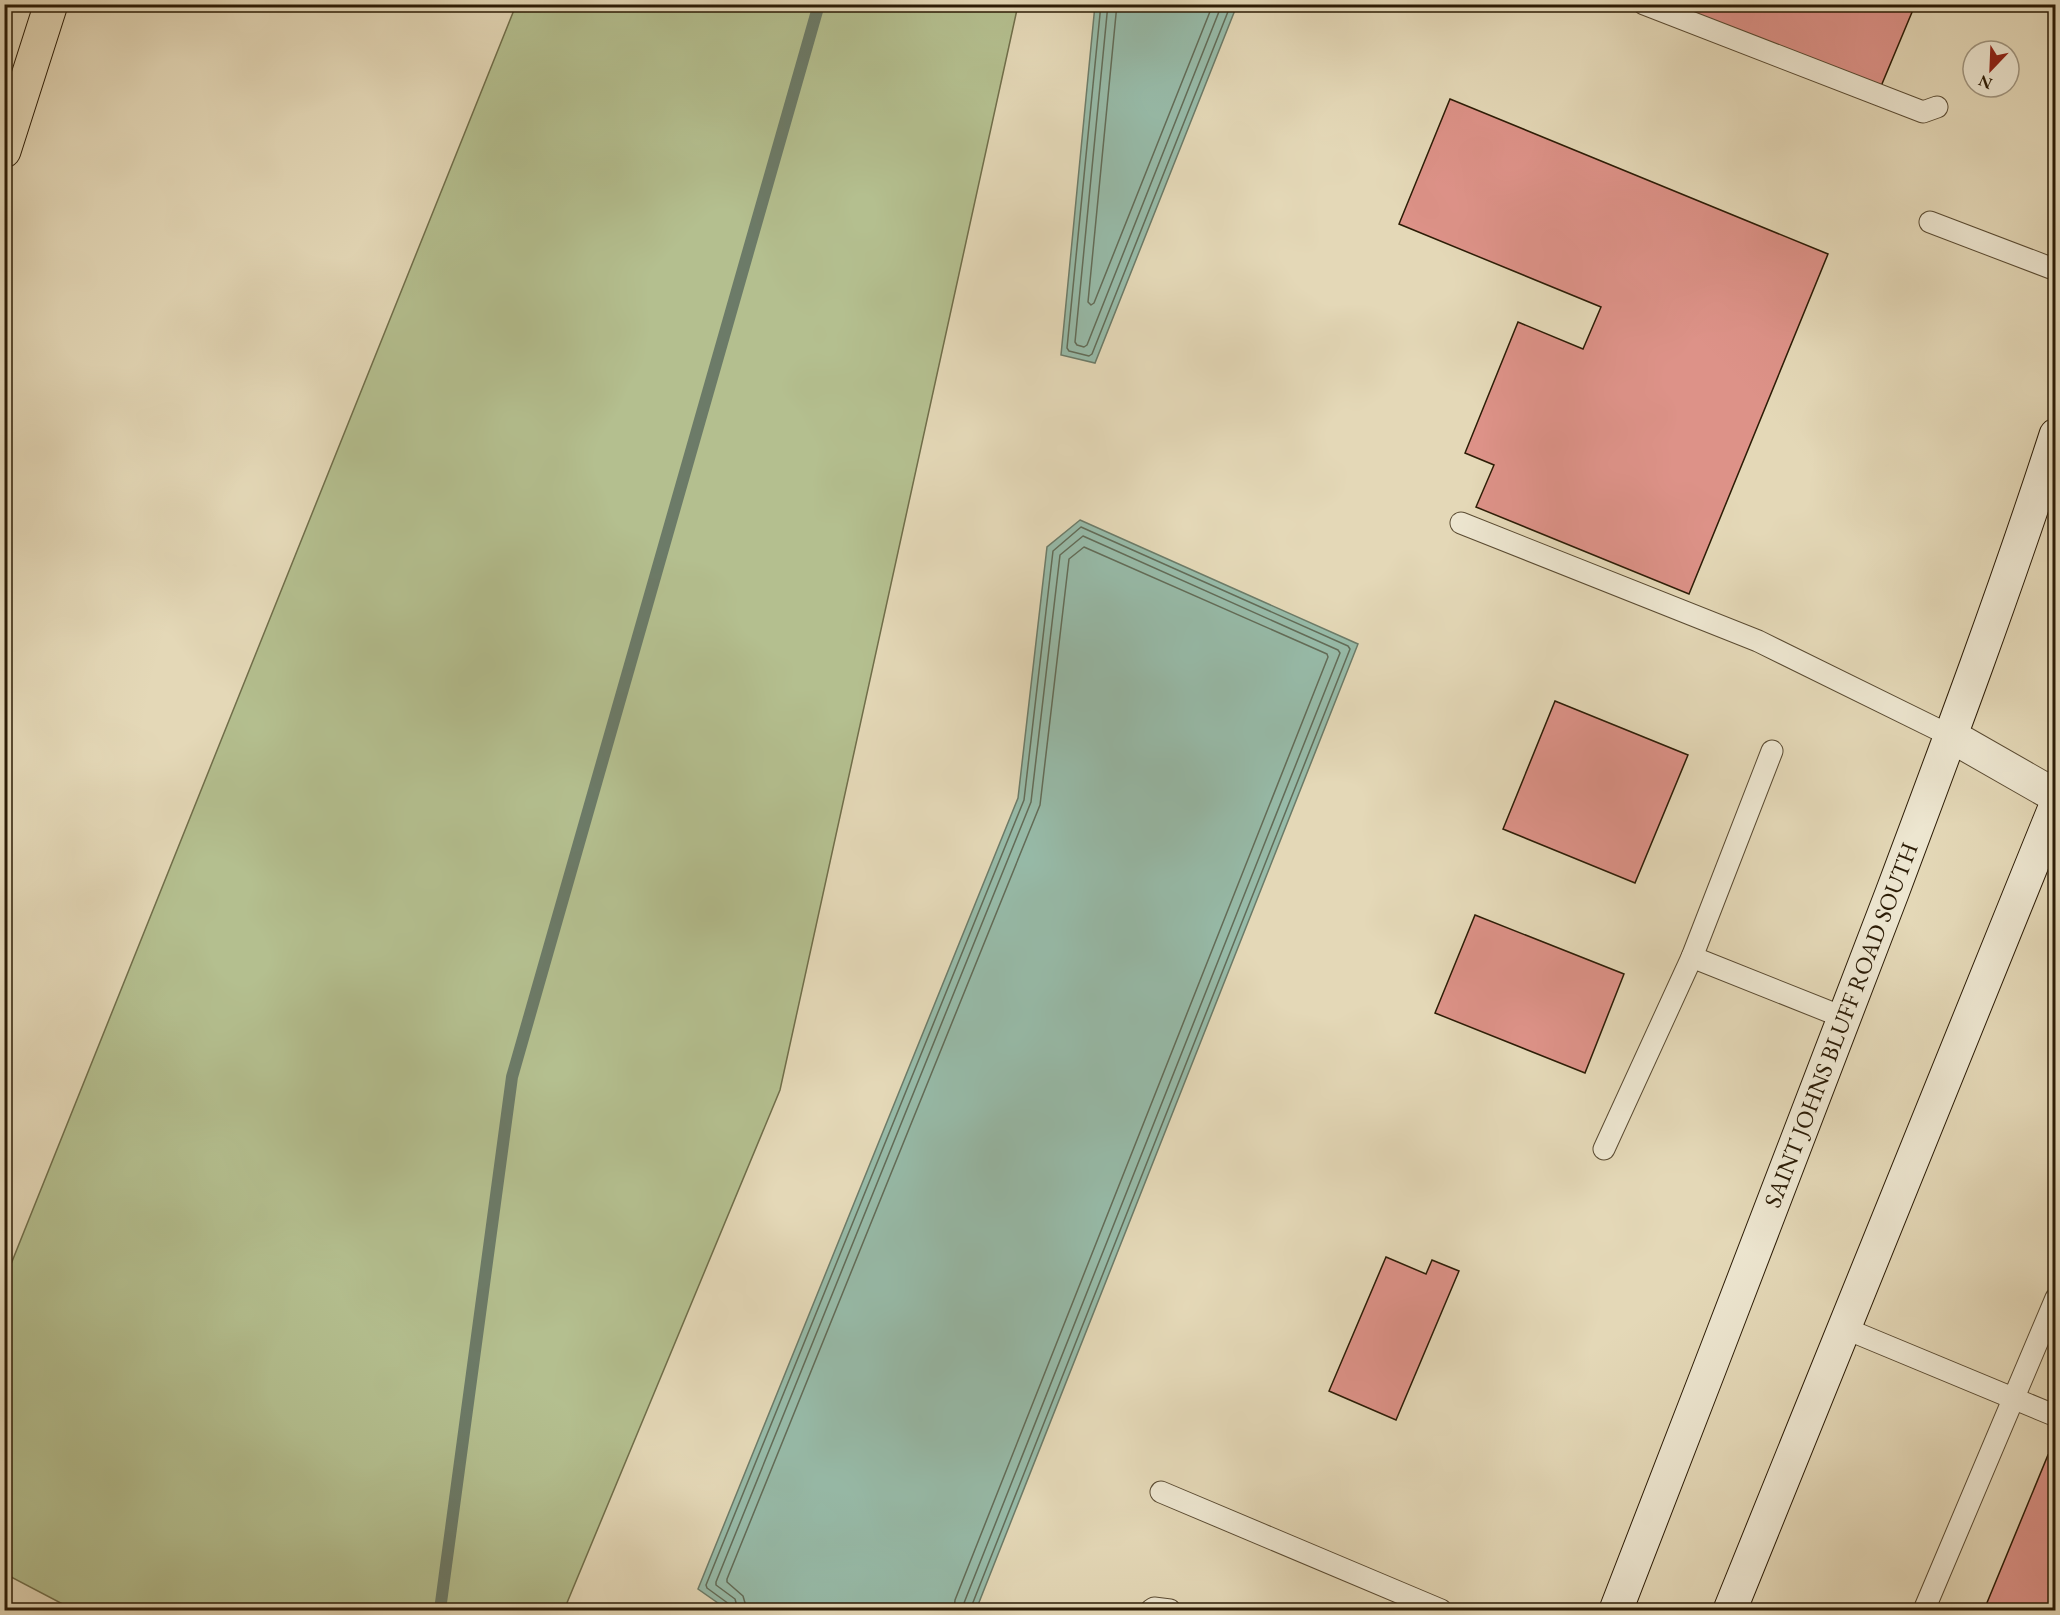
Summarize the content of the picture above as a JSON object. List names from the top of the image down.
{
  "streets": {
    "main road": ["SAINT JOHNS BLUFF ROAD SOUTH"]
  },
  "north": "bottom left"
}
